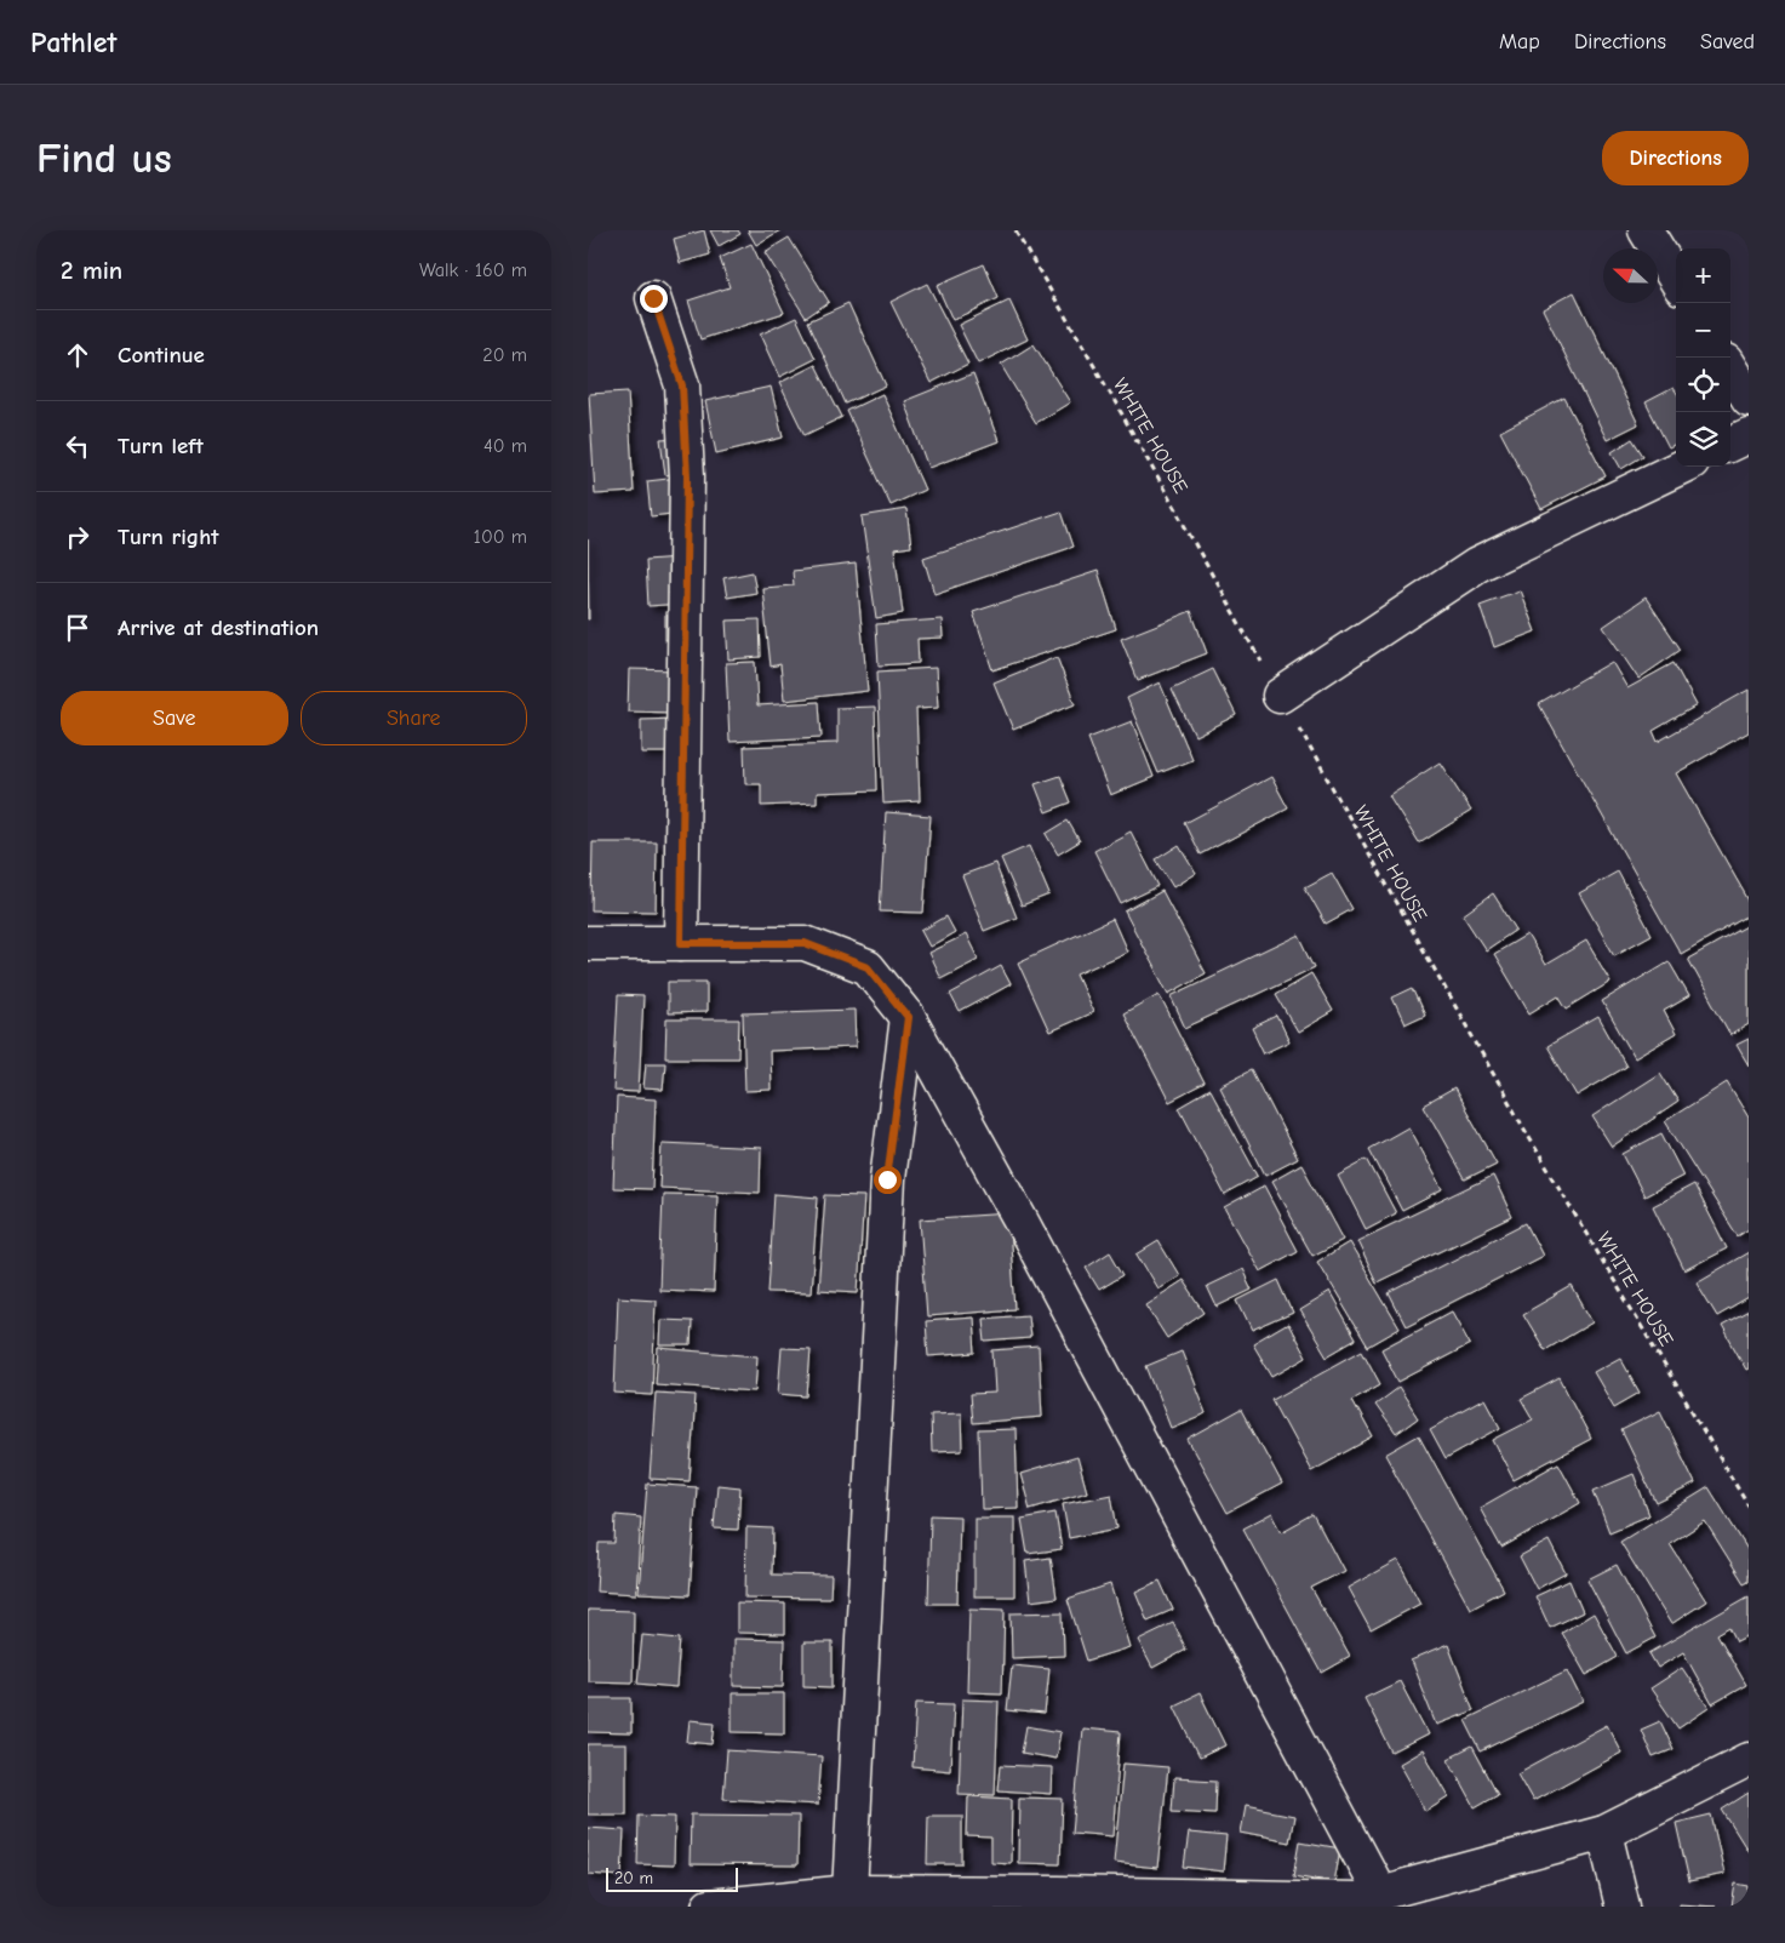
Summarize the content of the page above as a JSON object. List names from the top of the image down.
{
  "streets": {
    "path": ["WHITE HOUSE"]
  },
  "scale_bar": "20 m",
  "north": "left",
  "page": {
    "header": "Pathlet",
    "nav": ["Map", "Directions", "Saved"],
    "buttons": [
      "Directions",
      ["Save", "Share"]
    ],
    "title": "Find us",
    "heading": ["2 min", "Walk · 160 m"],
    "map_buttons": ["+", "−"],
    "list": [
      ["Continue", "20 m"],
      ["Turn left", "40 m"],
      ["Turn right", "100 m"],
      "Arrive at destination"
    ],
    "scale": "20 m"
  }
}
